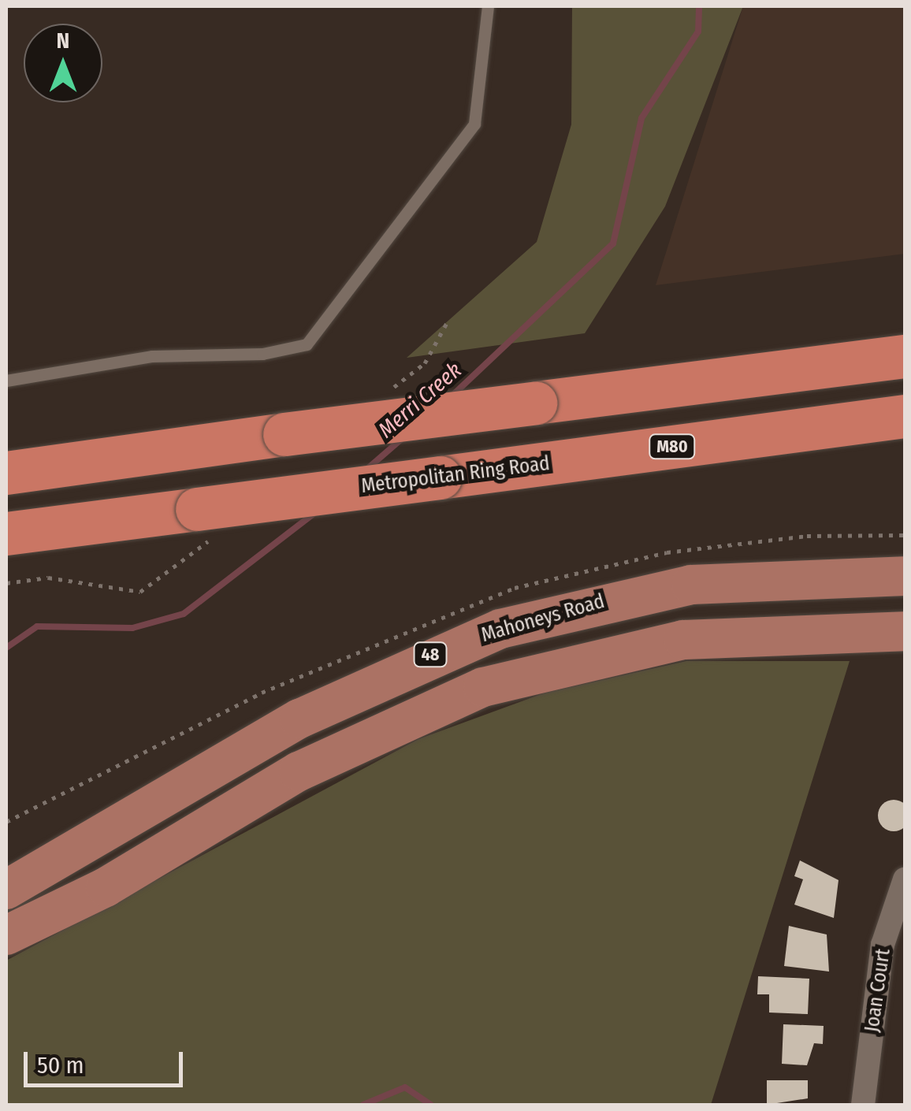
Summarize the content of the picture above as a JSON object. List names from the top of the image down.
{
  "streets": {
    "highway": ["M80", "Metropolitan Ring Road"],
    "main road": ["Mahoneys Road", "48"],
    "street": ["Joan Court"]
  },
  "water": ["Merri Creek"],
  "scale_bar": "50 m",
  "north": "top"
}
